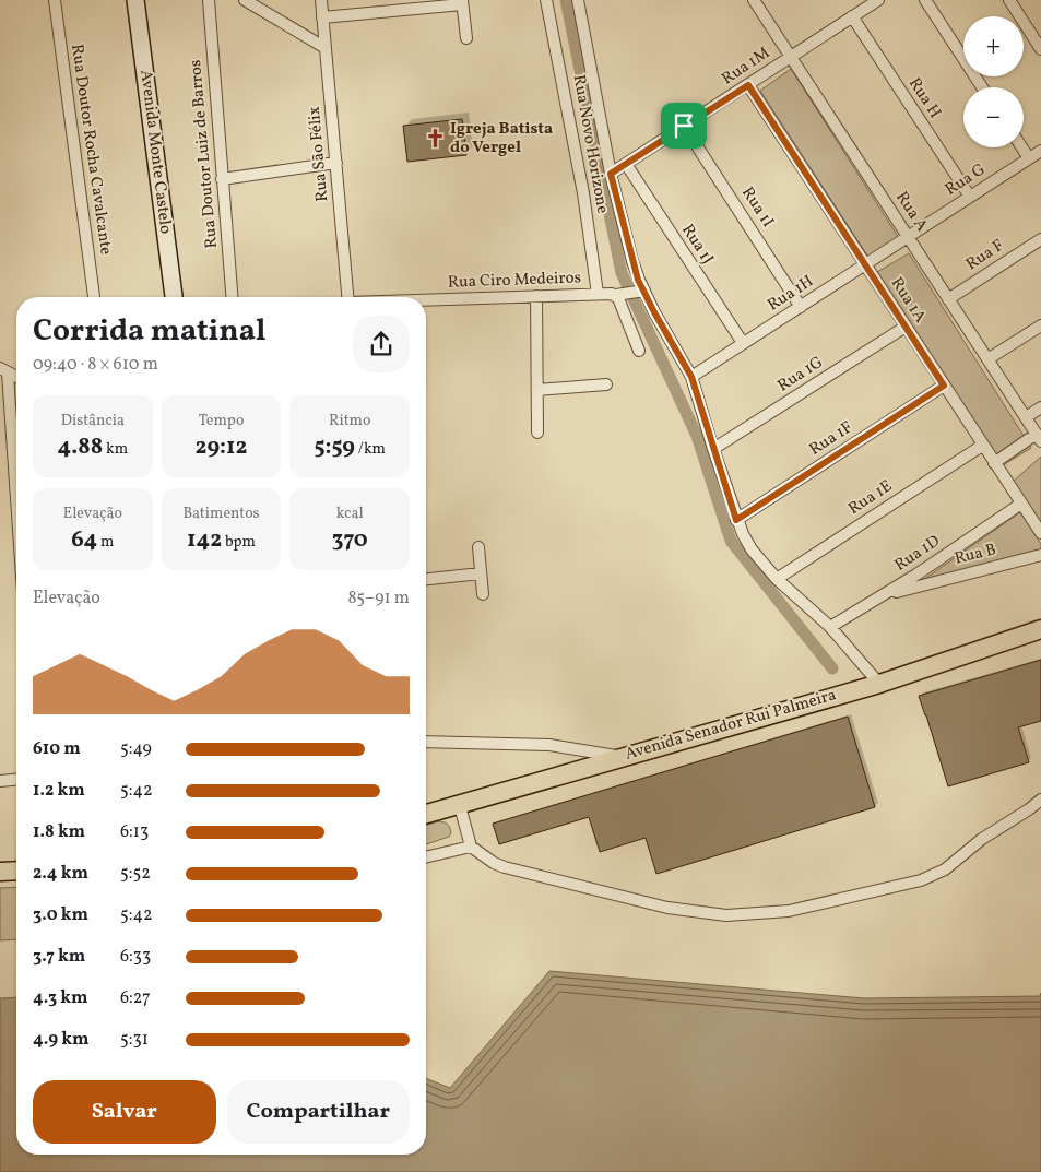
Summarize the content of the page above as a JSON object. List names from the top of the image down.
{
  "streets": {
    "main road": ["Avenida Senador Rui Palmeira"],
    "street": [
      "Rua 1M",
      "Rua H",
      "Rua Novo Horizone",
      "Rua Doutor Rocha Cavalcante",
      "Avenida Monte Castelo",
      "Rua Doutor Luiz de Barros",
      "Rua São Félix",
      "Rua G",
      "Rua 1I",
      "Rua A",
      "Rua 1J",
      "Rua F",
      "Rua Ciro Medeiros",
      "Rua 1H",
      "Rua 1A",
      "Rua 1G",
      "Rua 1F",
      "Rua 1E",
      "Rua 1D",
      "Rua B"
    ]
  },
  "crossings": [
    ["Rua 1M", "Rua H"],
    ["Rua 1M", "Rua 1I"],
    ["Rua 1M", "Rua A"],
    ["Rua 1M", "Rua 1J"],
    ["Rua 1M", "Rua 1A"],
    ["Rua H", "Rua G"],
    ["Rua Novo Horizone", "Rua Ciro Medeiros"],
    ["Rua G", "Rua A"],
    ["Rua G", "Rua 1H"],
    ["Rua 1I", "Rua 1H"],
    ["Rua A", "Rua F"],
    ["Rua A", "Rua 1H"],
    ["Rua 1J", "Rua 1H"],
    ["Rua 1H", "Rua 1A"],
    ["Rua 1A", "Rua 1G"],
    ["Rua 1A", "Rua 1F"],
    ["Rua 1A", "Rua 1E"],
    ["Rua 1A", "Rua 1D"],
    ["Rua 1D", "Rua B"]
  ],
  "places": {
    "church": ["Igreja Batista do Vergel"]
  },
  "page": {
    "map_buttons": ["+", "−"],
    "heading": ["Corrida matinal", "09:40 · 8 × 610 m"],
    "stats": [
      ["Distância", "4.88 km"],
      ["Tempo", "29:12"],
      ["Ritmo", "5:59 /km"],
      ["Elevação", "64 m"],
      ["Batimentos", "142 bpm"],
      ["kcal", "370"]
    ],
    "chart": ["Elevação", "85–91 m"],
    "list": [
      {
        "name": "610 m",
        "note": "5:49"
      },
      {
        "name": "1.2 km",
        "note": "5:42"
      },
      {
        "name": "1.8 km",
        "note": "6:13"
      },
      {
        "name": "2.4 km",
        "note": "5:52"
      },
      {
        "name": "3.0 km",
        "note": "5:42"
      },
      {
        "name": "3.7 km",
        "note": "6:33"
      },
      {
        "name": "4.3 km",
        "note": "6:27"
      },
      {
        "name": "4.9 km",
        "note": "5:31"
      }
    ],
    "buttons": ["Salvar", "Compartilhar"]
  }
}
